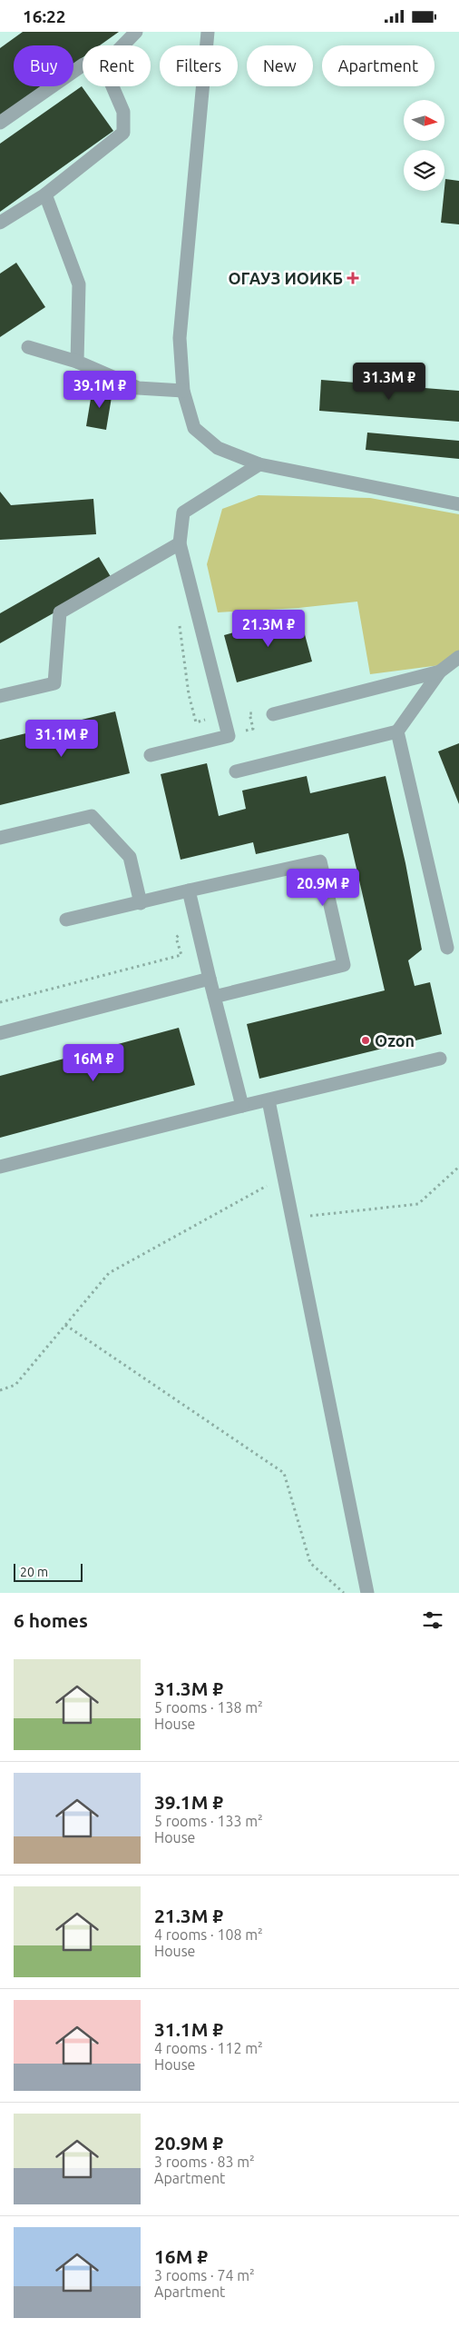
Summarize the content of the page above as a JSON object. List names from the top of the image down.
{
  "places": {
    "health": ["ОГАУЗ ИОИКБ"],
    "other": ["Ozon"]
  },
  "scale_bar": "20 m",
  "north": "right",
  "page": {
    "status": "16:22",
    "chip": [
      "Buy",
      "Rent",
      "Filters",
      "New",
      "Apartment"
    ],
    "price": [
      "31.3M ₽",
      "39.1M ₽",
      "21.3M ₽",
      "31.1M ₽",
      "20.9M ₽",
      "16M ₽"
    ],
    "scale": "20 m",
    "heading": "6 homes",
    "list": [
      {
        "name": "31.3M ₽",
        "note": "5 rooms · 138 m² · House"
      },
      {
        "name": "39.1M ₽",
        "note": "5 rooms · 133 m² · House"
      },
      {
        "name": "21.3M ₽",
        "note": "4 rooms · 108 m² · House"
      },
      {
        "name": "31.1M ₽",
        "note": "4 rooms · 112 m² · House"
      },
      {
        "name": "20.9M ₽",
        "note": "3 rooms · 83 m² · Apartment"
      },
      {
        "name": "16M ₽",
        "note": "3 rooms · 74 m² · Apartment"
      }
    ]
  }
}
